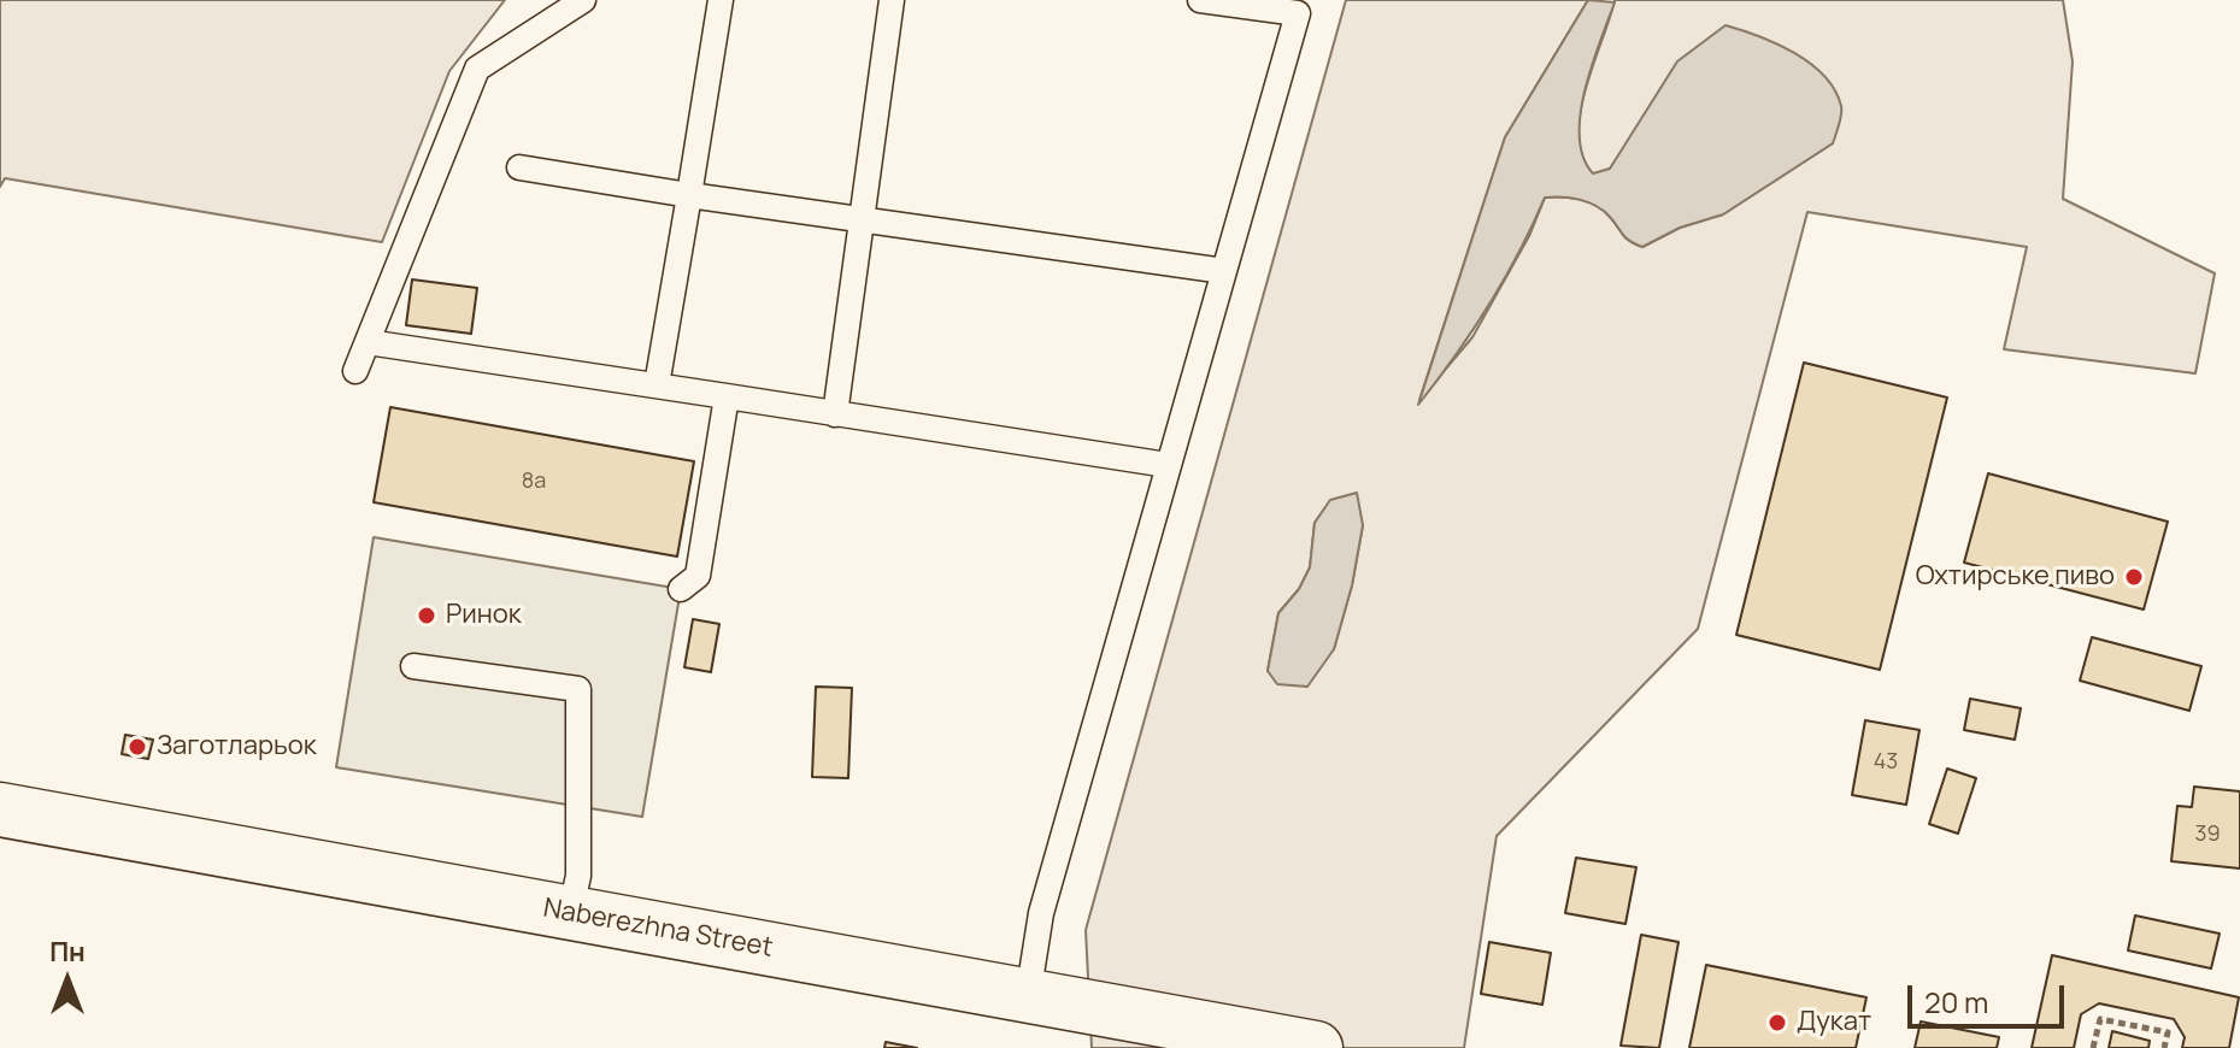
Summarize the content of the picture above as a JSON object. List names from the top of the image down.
{
  "streets": {
    "main road": ["Naberezhna Street"]
  },
  "places": [
    "Охтирське пиво",
    "Ринок",
    "Заготларьок",
    "Дукат"
  ],
  "house_numbers": ["8а", "43", "39"],
  "scale_bar": "20 m",
  "north": "top"
}
